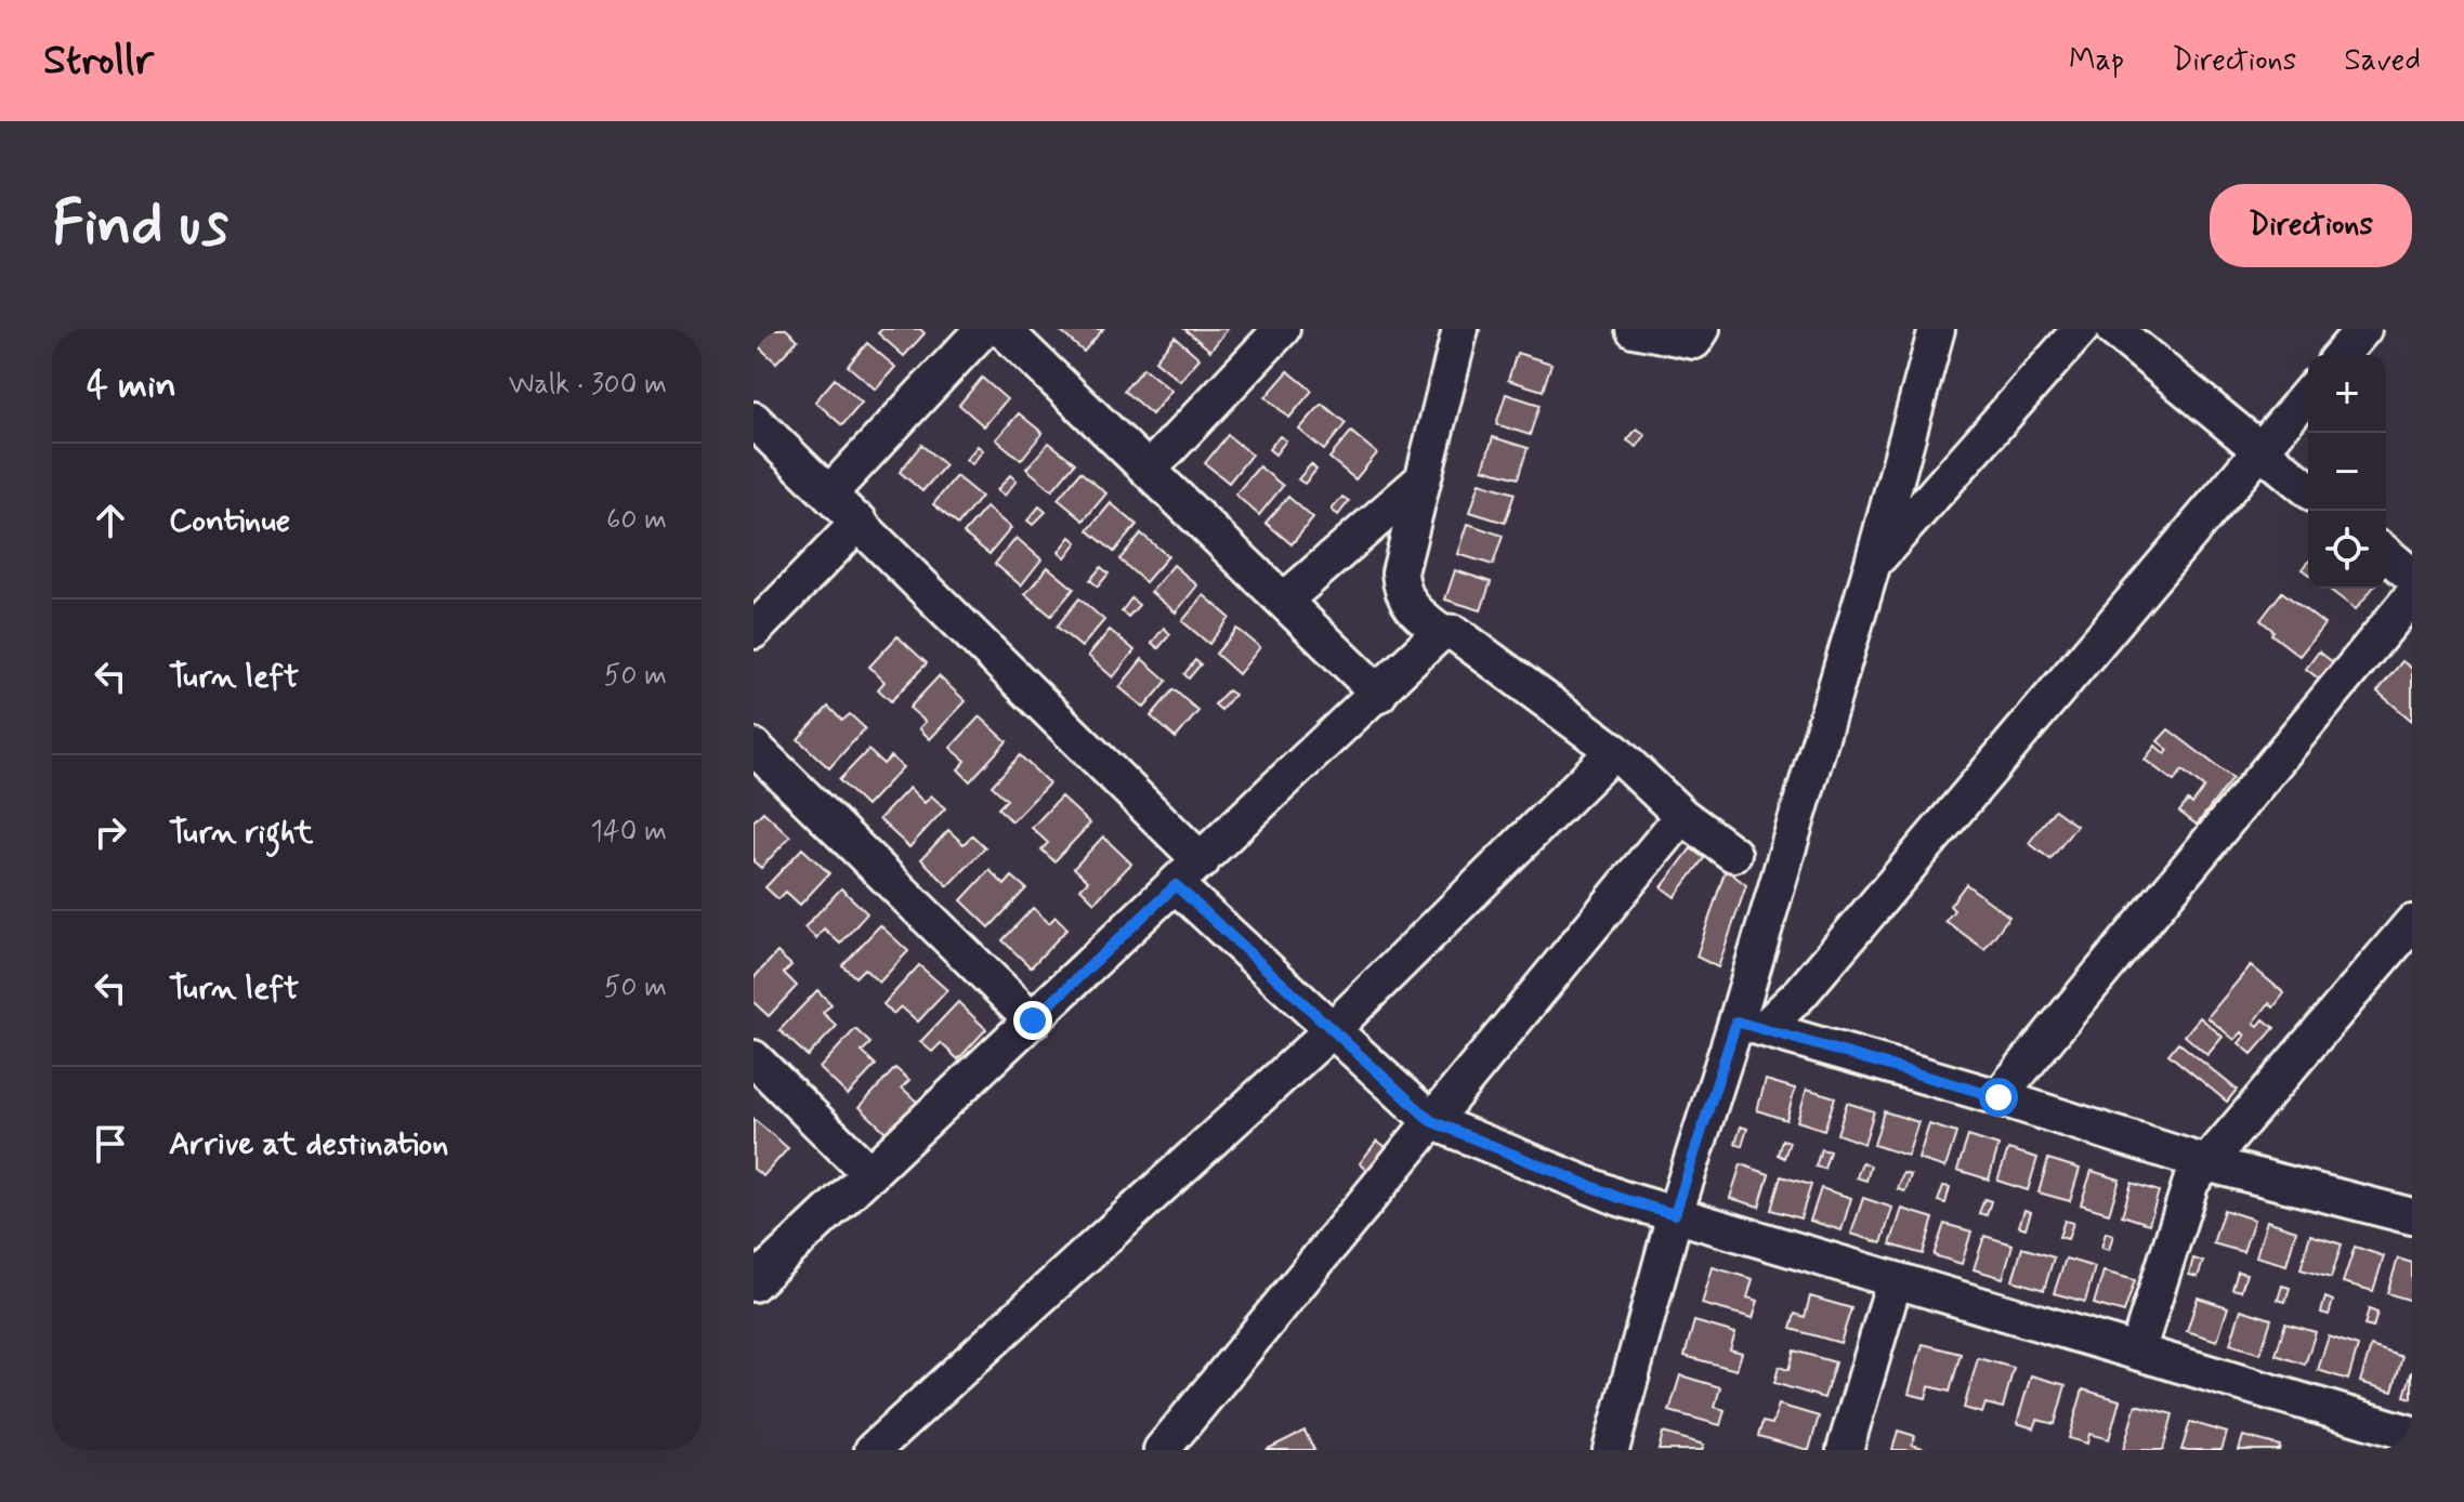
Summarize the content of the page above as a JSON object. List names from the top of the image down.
{
  "page": {
    "header": "Strollr",
    "nav": ["Map", "Directions", "Saved"],
    "buttons": "Directions",
    "title": "Find us",
    "heading": ["4 min", "Walk · 300 m"],
    "map_buttons": ["+", "−"],
    "list": [
      ["Continue", "60 m"],
      ["Turn left", "50 m"],
      ["Turn right", "140 m"],
      ["Turn left", "50 m"],
      "Arrive at destination"
    ]
  }
}
